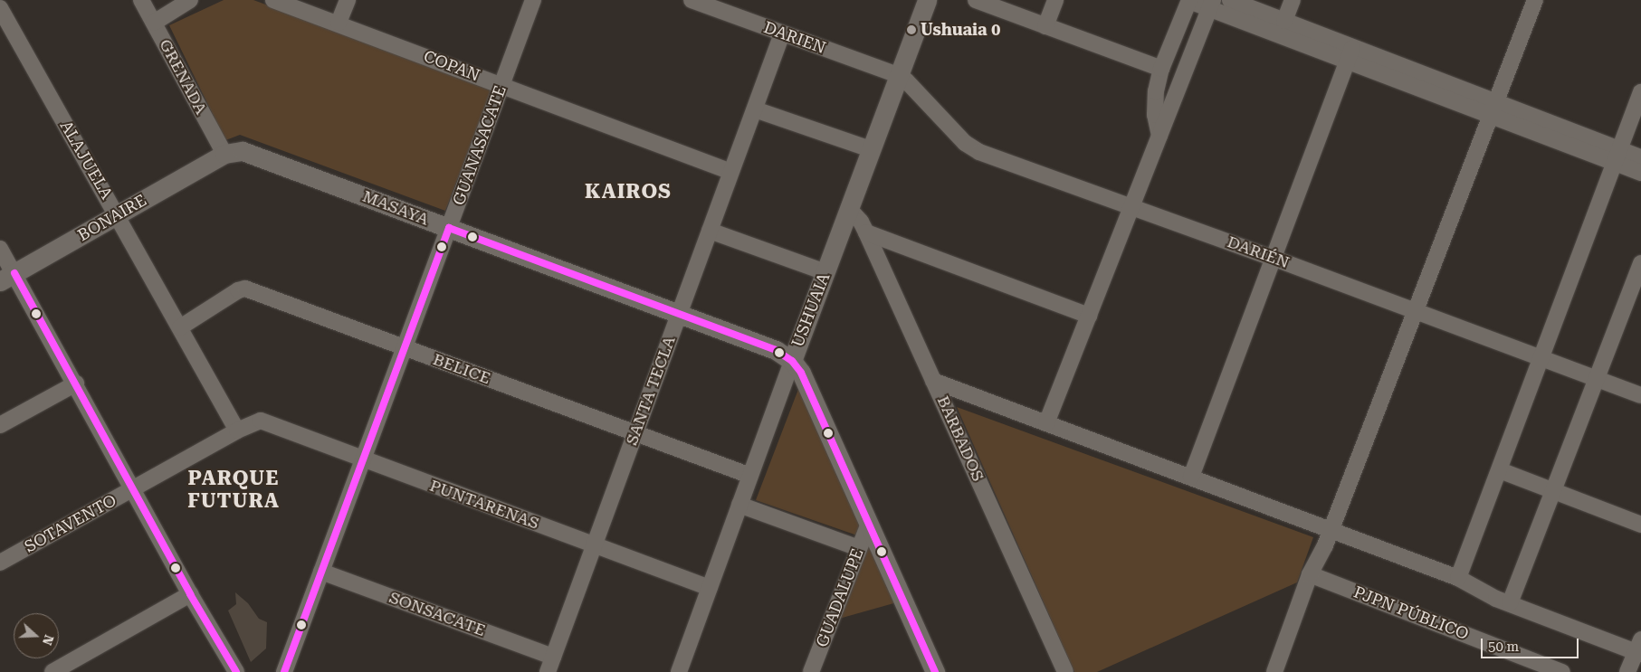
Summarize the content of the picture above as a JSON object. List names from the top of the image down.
{
  "streets": {
    "street": [
      "DARIEN",
      "COPAN",
      "GRENADA",
      "GUANASACATE",
      "ALAJUELA",
      "MASAYA",
      "BONAIRE",
      "DARIÉN",
      "USHUAIA",
      "BELICE",
      "SANTA TECLA",
      "BARBADOS",
      "PUNTARENAS",
      "SOTAVENTO",
      "GUADALUPE",
      "PJPN PÚBLICO",
      "SONSACATE"
    ]
  },
  "crossings": [
    ["DARIEN", "DARIÉN"],
    ["DARIEN", "USHUAIA"],
    ["DARIEN", "SANTA TECLA"],
    ["COPAN", "GUANASACATE"],
    ["COPAN", "SANTA TECLA"],
    ["GRENADA", "MASAYA"],
    ["GRENADA", "BONAIRE"],
    ["GUANASACATE", "MASAYA"],
    ["GUANASACATE", "BELICE"],
    ["GUANASACATE", "PUNTARENAS"],
    ["GUANASACATE", "SONSACATE"],
    ["ALAJUELA", "BONAIRE"],
    ["ALAJUELA", "BELICE"],
    ["ALAJUELA", "SOTAVENTO"],
    ["MASAYA", "BONAIRE"],
    ["MASAYA", "USHUAIA"],
    ["MASAYA", "SANTA TECLA"],
    ["DARIÉN", "USHUAIA"],
    ["USHUAIA", "BELICE"],
    ["USHUAIA", "BARBADOS"],
    ["USHUAIA", "PUNTARENAS"],
    ["BELICE", "SANTA TECLA"],
    ["SANTA TECLA", "PUNTARENAS"],
    ["SANTA TECLA", "SONSACATE"],
    ["PUNTARENAS", "SOTAVENTO"]
  ],
  "districts": ["KAIROS", "PARQUE FUTURA"],
  "places": ["Ushuaia 0"],
  "scale_bar": "50 m",
  "north": "right"
}
